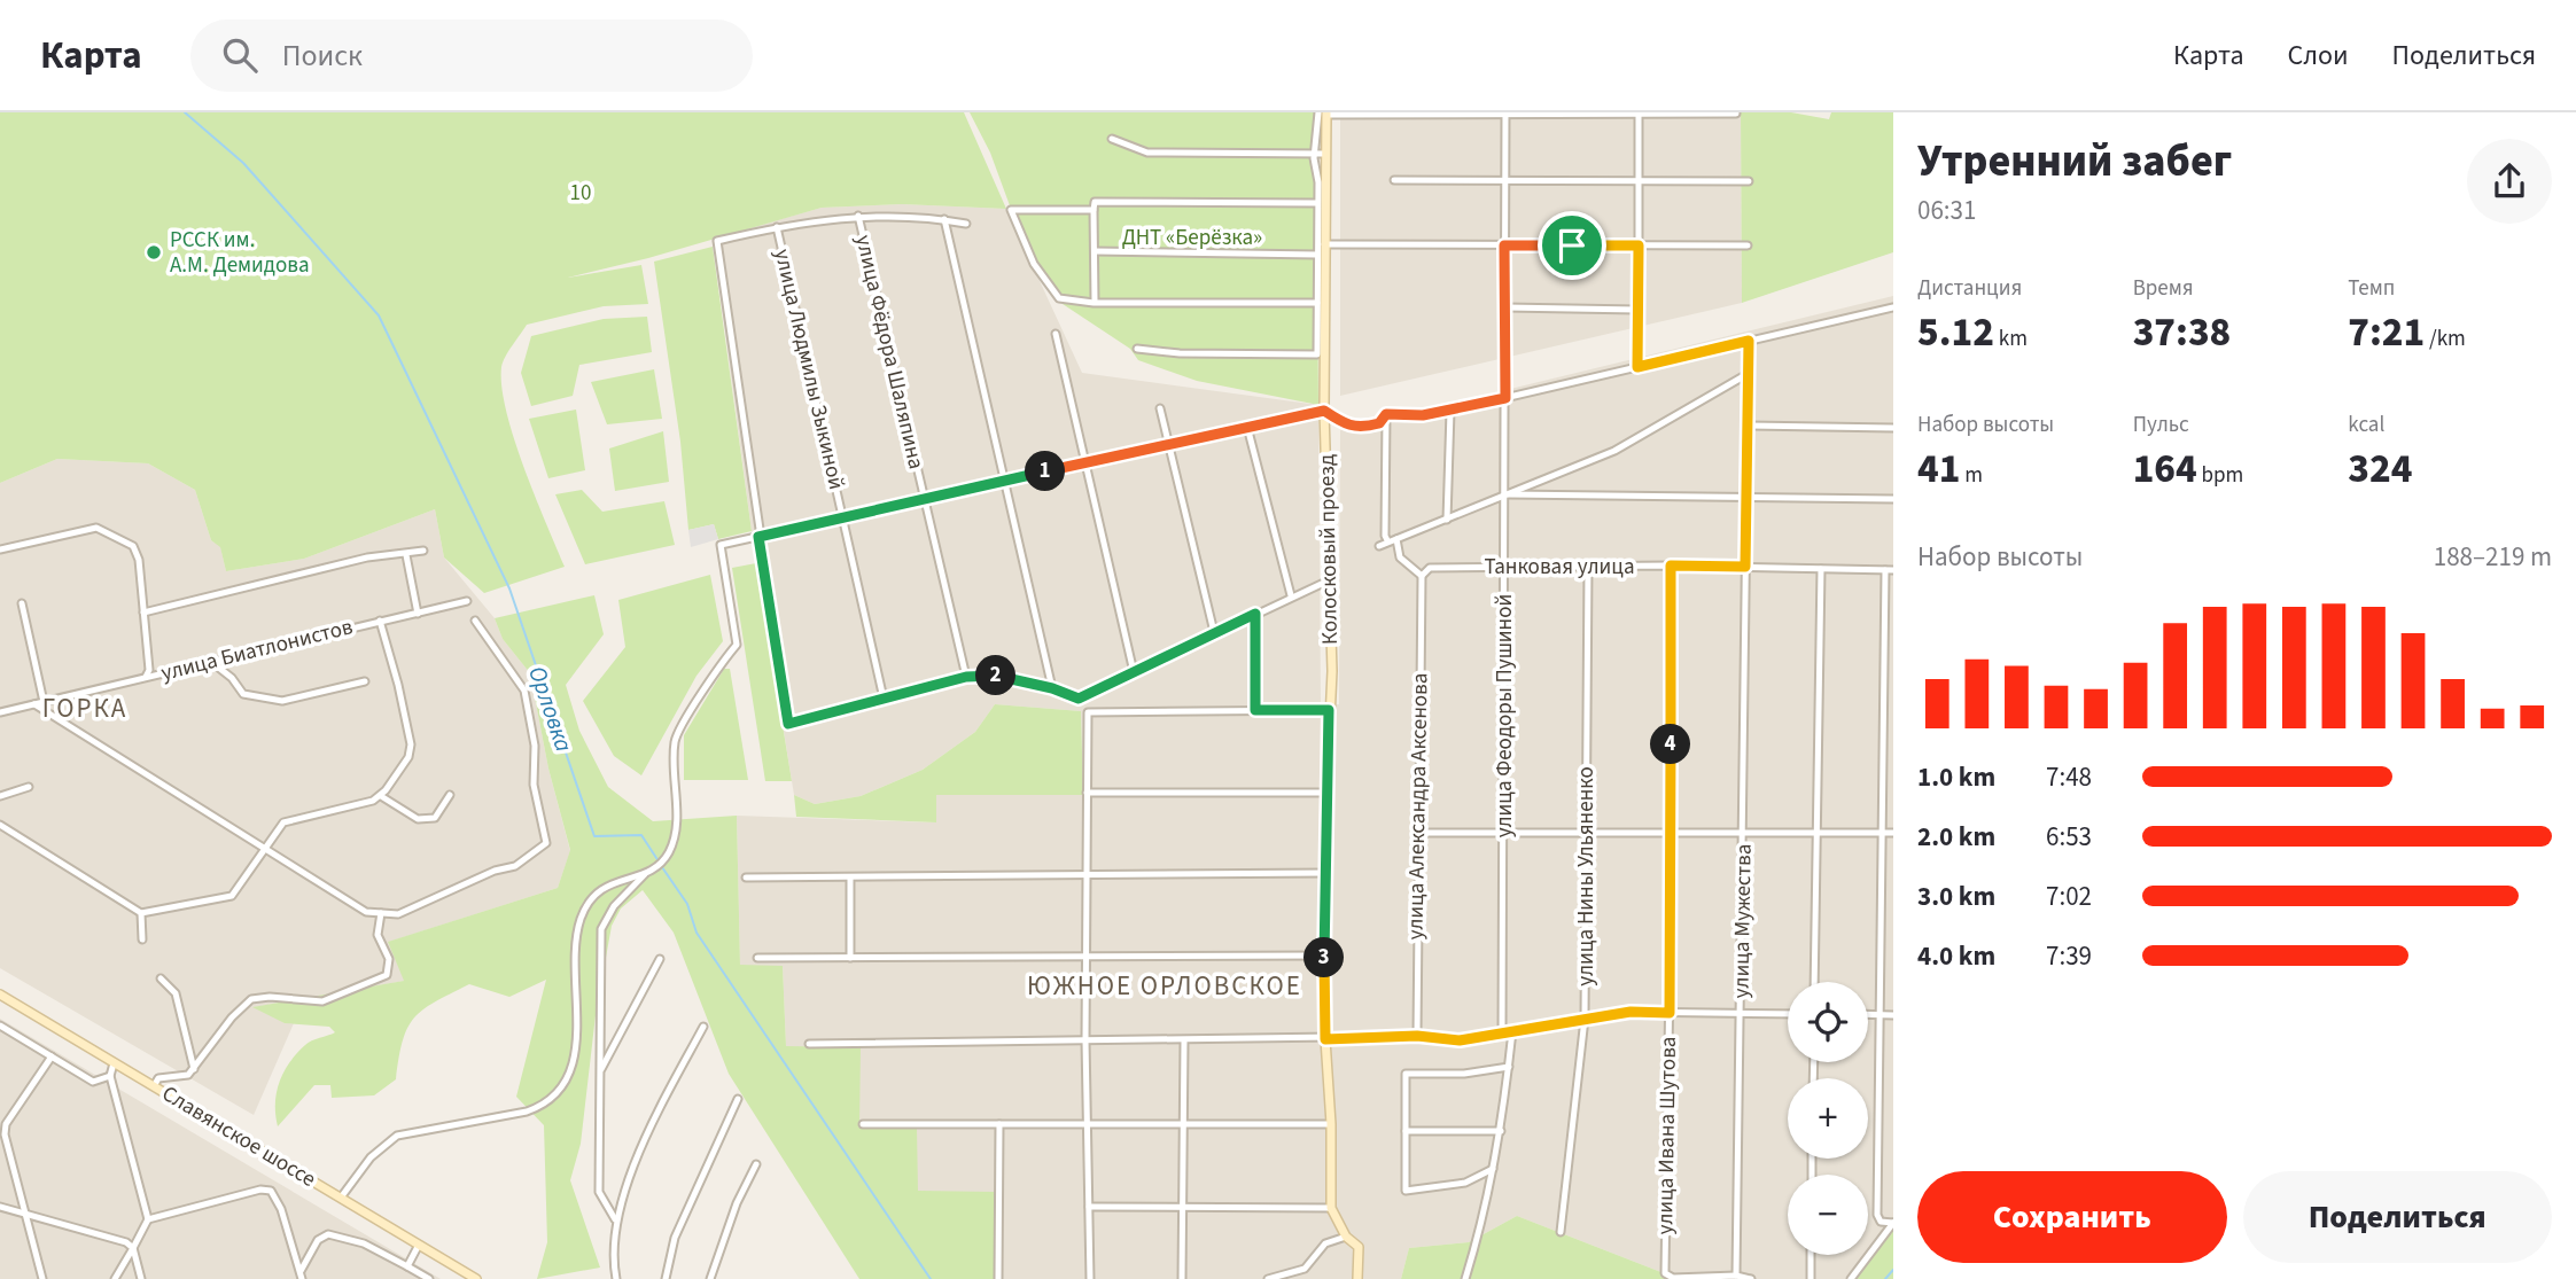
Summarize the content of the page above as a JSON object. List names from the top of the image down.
{
  "streets": {
    "street": [
      "улица Фёдора Шаляпина",
      "улица Людмилы Зыкиной",
      "Колосковый проезд",
      "Танковая улица",
      "улица Биатлонистов",
      "улица Феодоры Пушиной",
      "улица Александра Аксенова",
      "улица Нины Ульяненко",
      "улица Мужества",
      "улица Ивана Шутова",
      "Славянское шоссе"
    ]
  },
  "crossings": [
    ["Танковая улица", "улица Феодоры Пушиной"],
    ["Танковая улица", "улица Александра Аксенова"],
    ["Танковая улица", "улица Нины Ульяненко"],
    ["Танковая улица", "улица Мужества"],
    ["Танковая улица", "улица Ивана Шутова"],
    ["улица Мужества", "улица Ивана Шутова"]
  ],
  "districts": ["ГОРКА", "ЮЖНОЕ ОРЛОВСКОЕ"],
  "water": ["Орловка"],
  "parks": ["10", "ДНТ «Берёзка»"],
  "places": ["РССК им. А.М. Демидова"],
  "page": {
    "header": "Карта",
    "search": "Поиск",
    "nav": ["Карта", "Слои", "Поделиться"],
    "heading": ["Утренний забег", "06:31"],
    "stats": [
      ["Дистанция", "5.12 km"],
      ["Время", "37:38"],
      ["Темп", "7:21 /km"],
      ["Набор высоты", "41 m"],
      ["Пульс", "164 bpm"],
      ["kcal", "324"]
    ],
    "pins": [
      "1",
      "2",
      "4",
      "3"
    ],
    "chart": ["Набор высоты", "188–219 m"],
    "list": [
      {
        "name": "1.0 km",
        "note": "7:48"
      },
      {
        "name": "2.0 km",
        "note": "6:53"
      },
      {
        "name": "3.0 km",
        "note": "7:02"
      },
      {
        "name": "4.0 km",
        "note": "7:39"
      }
    ],
    "map_buttons": ["+", "−"],
    "buttons": ["Сохранить", "Поделиться"]
  }
}
